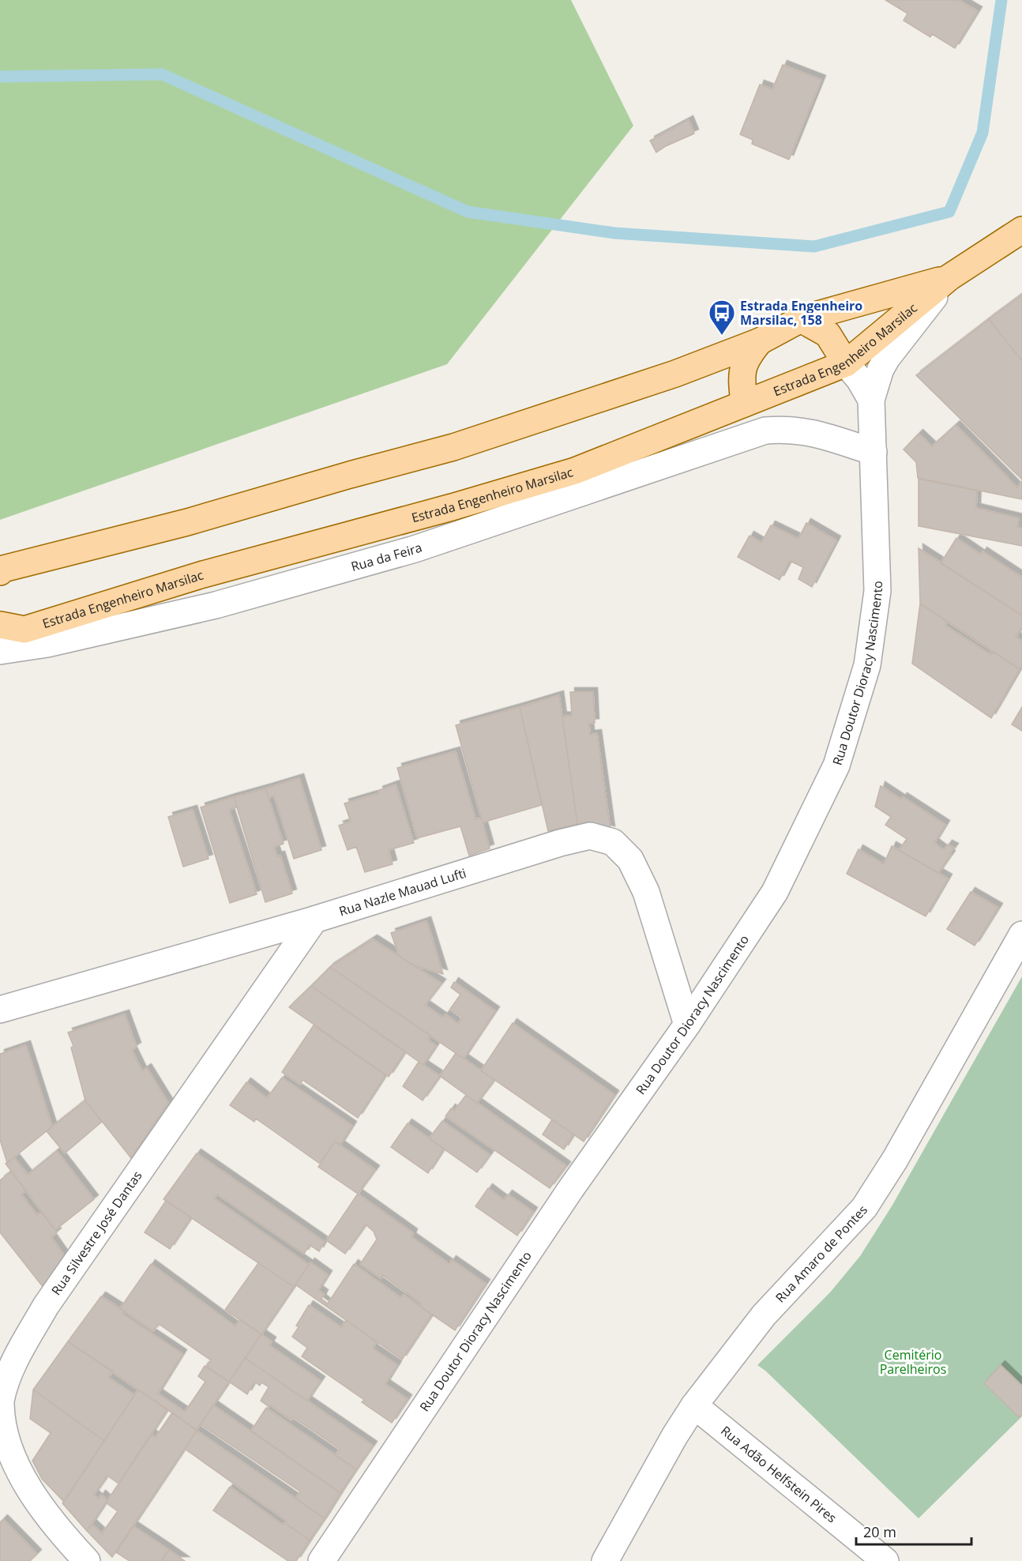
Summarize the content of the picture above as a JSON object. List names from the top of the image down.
{
  "streets": {
    "main road": ["Estrada Engenheiro Marsilac"],
    "street": [
      "Rua da Feira",
      "Rua Doutor Dioracy Nascimento",
      "Rua Nazle Mauad Lufti",
      "Rua Silvestre José Dantas",
      "Rua Amaro de Pontes",
      "Rua Adão Helfstein Pires"
    ]
  },
  "crossings": [
    ["Rua da Feira", "Rua Doutor Dioracy Nascimento"],
    ["Rua Doutor Dioracy Nascimento", "Rua Nazle Mauad Lufti"],
    ["Rua Nazle Mauad Lufti", "Rua Silvestre José Dantas"],
    ["Rua Amaro de Pontes", "Rua Adão Helfstein Pires"]
  ],
  "parks": ["Cemitério Parelheiros"],
  "places": {
    "bus stop": ["Estrada Engenheiro Marsilac, 158"]
  },
  "scale_bar": "20 m"
}
